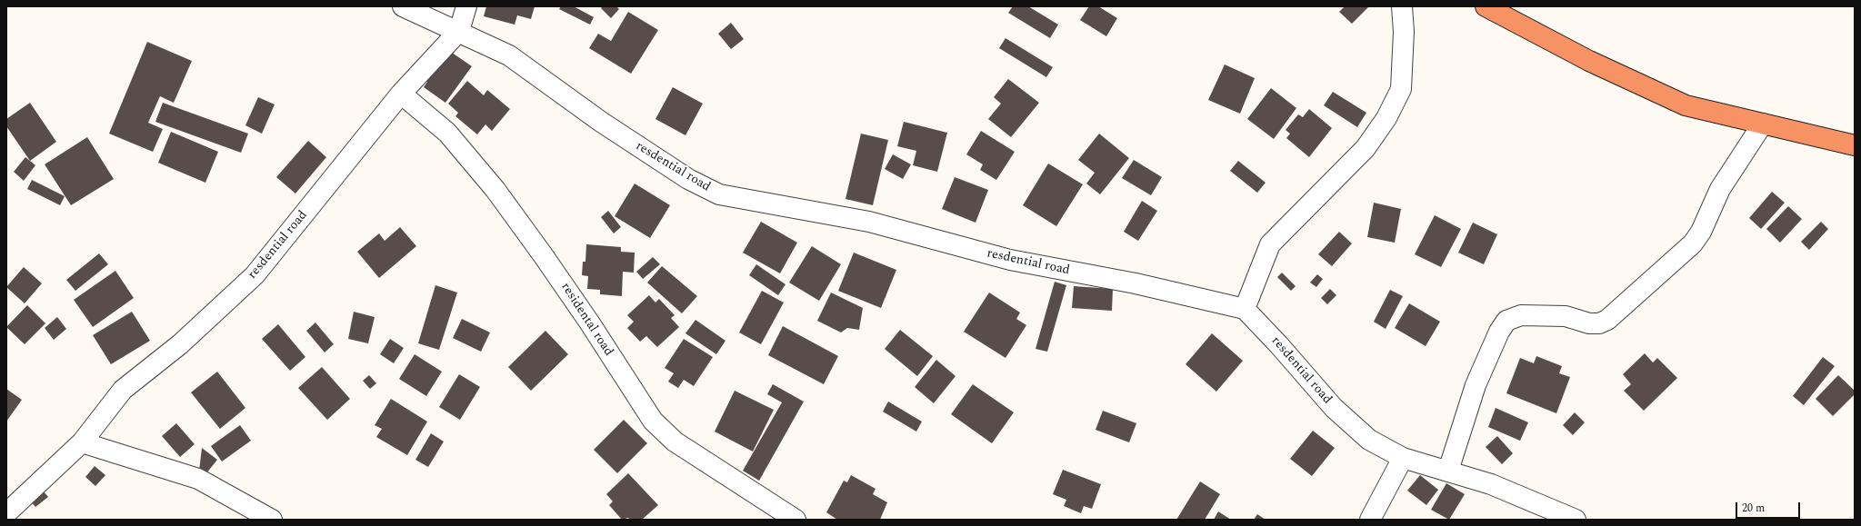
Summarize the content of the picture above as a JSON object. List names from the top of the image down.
{
  "streets": {
    "street": ["resdential road", "residental road"]
  },
  "crossings": [
    ["resdential road", "residental road"]
  ],
  "scale_bar": "20 m"
}
